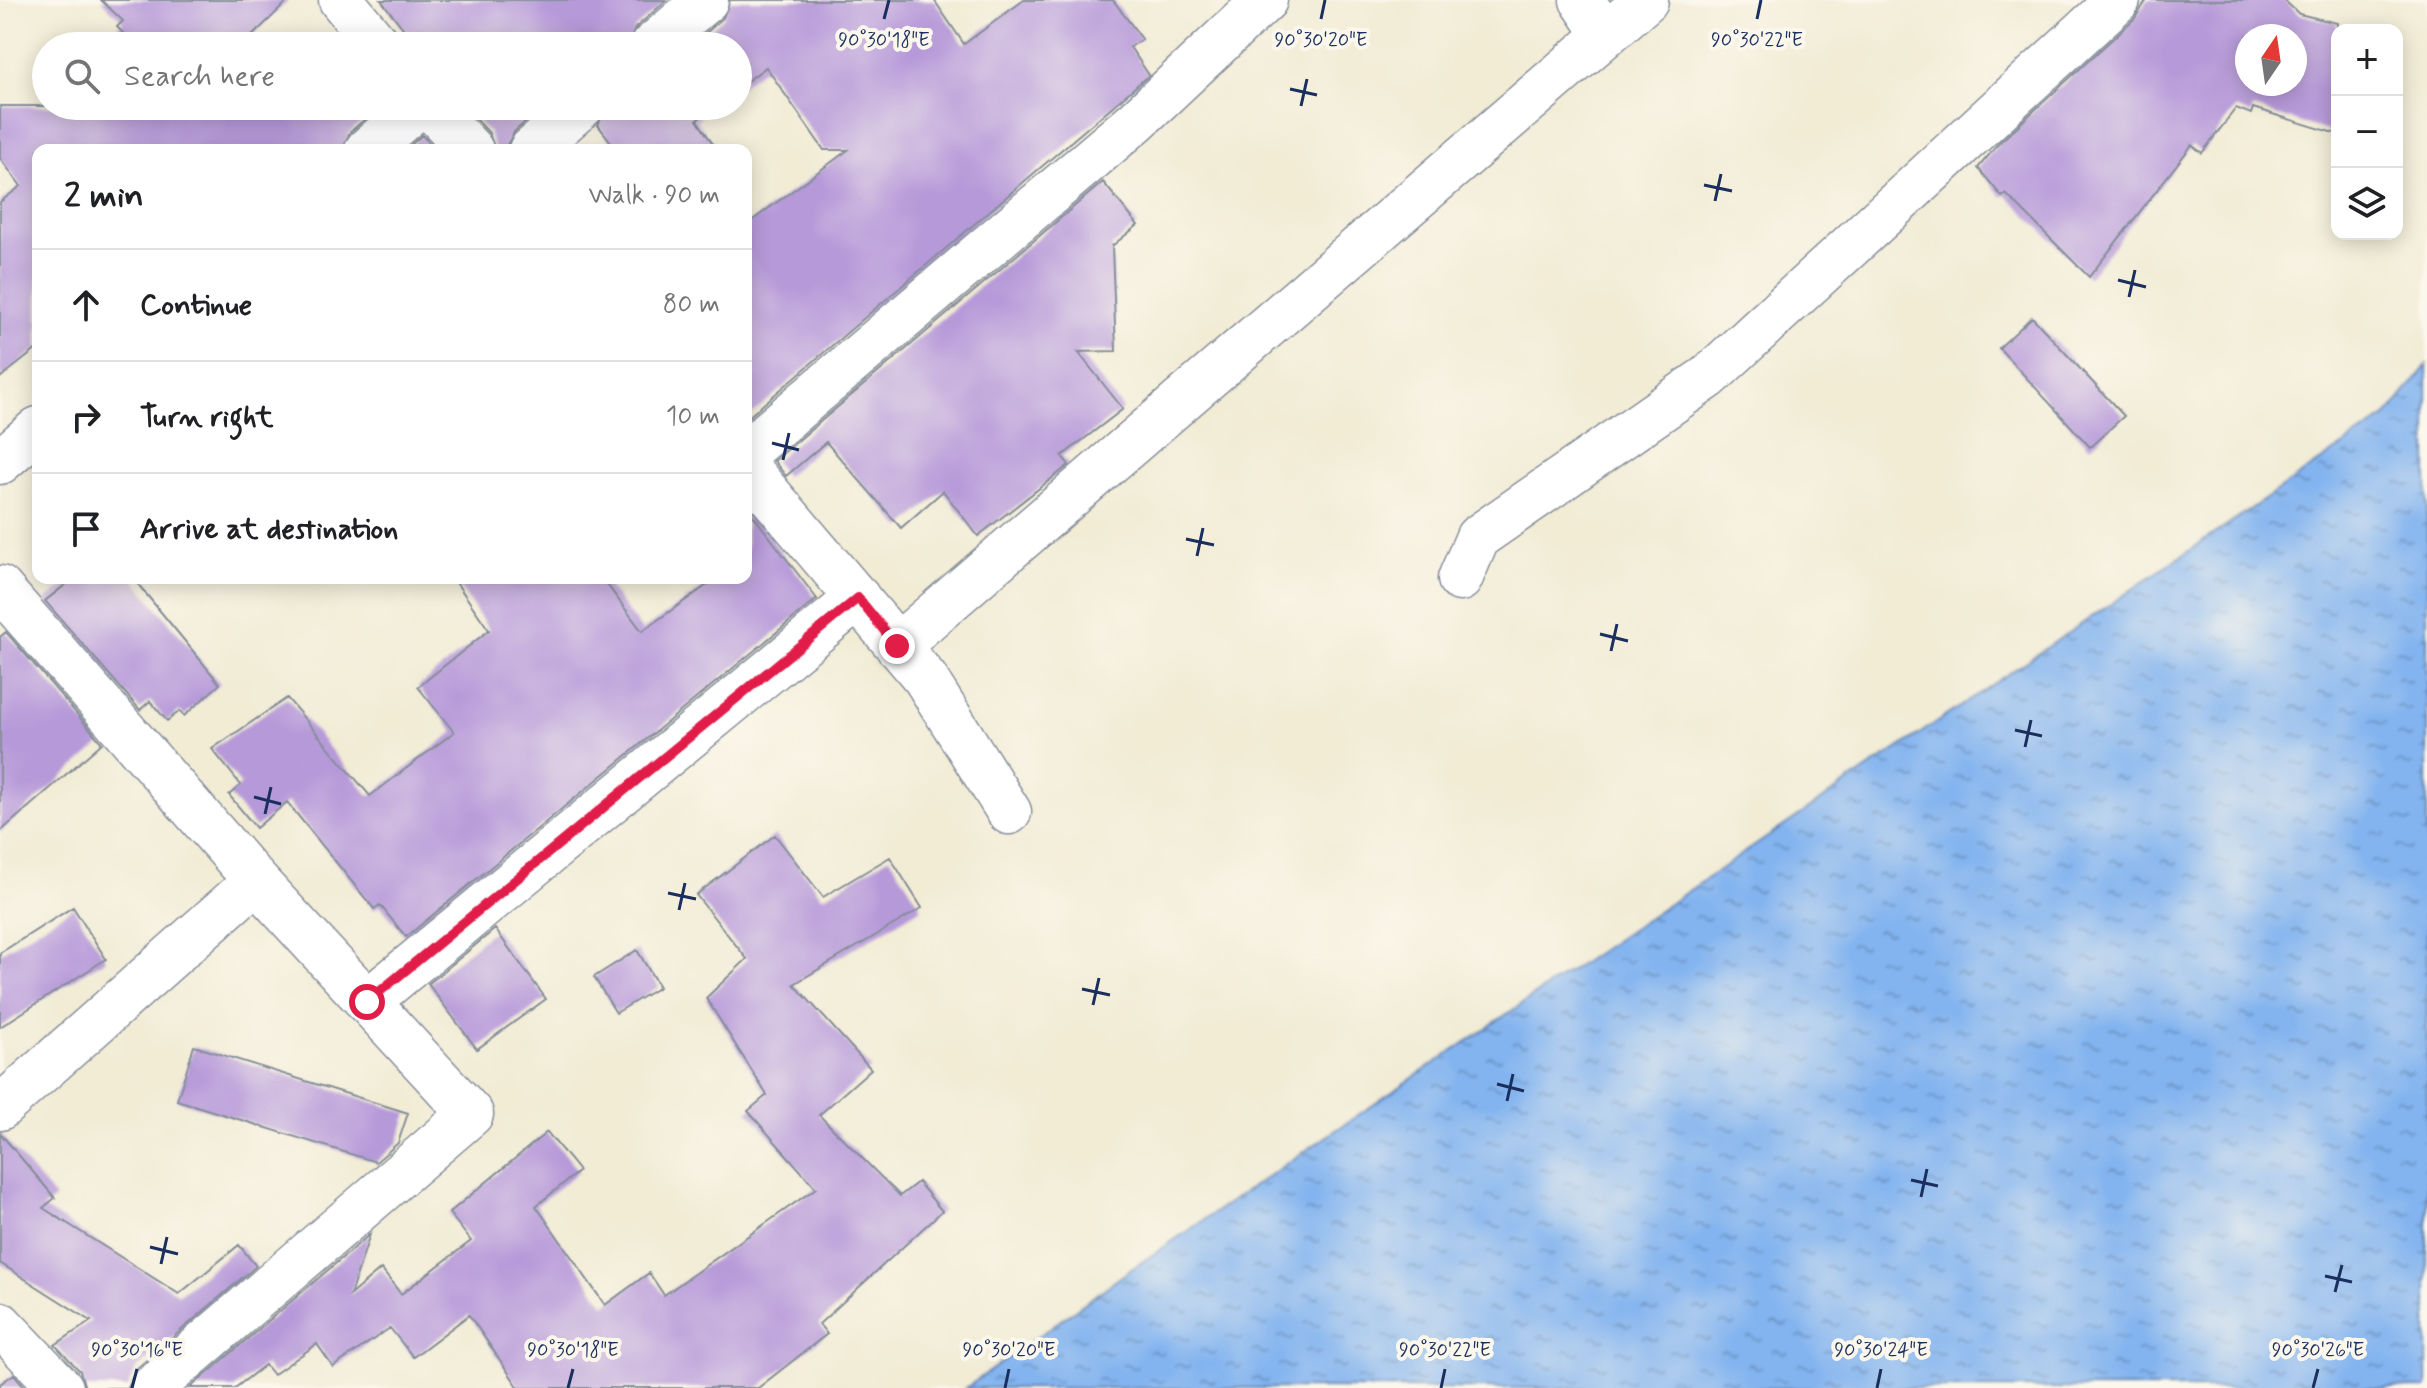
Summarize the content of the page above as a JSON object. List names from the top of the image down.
{
  "north": "top",
  "page": {
    "map_buttons": ["+", "−"],
    "search": "Search here",
    "heading": ["2 min", "Walk · 90 m"],
    "list": [
      ["Continue", "80 m"],
      ["Turn right", "10 m"],
      "Arrive at destination"
    ]
  },
  "coordinates": [
    "90°30'18\"E",
    "90°30'20\"E",
    "90°30'22\"E",
    "90°30'16\"E",
    "90°30'24\"E",
    "90°30'26\"E"
  ]
}
